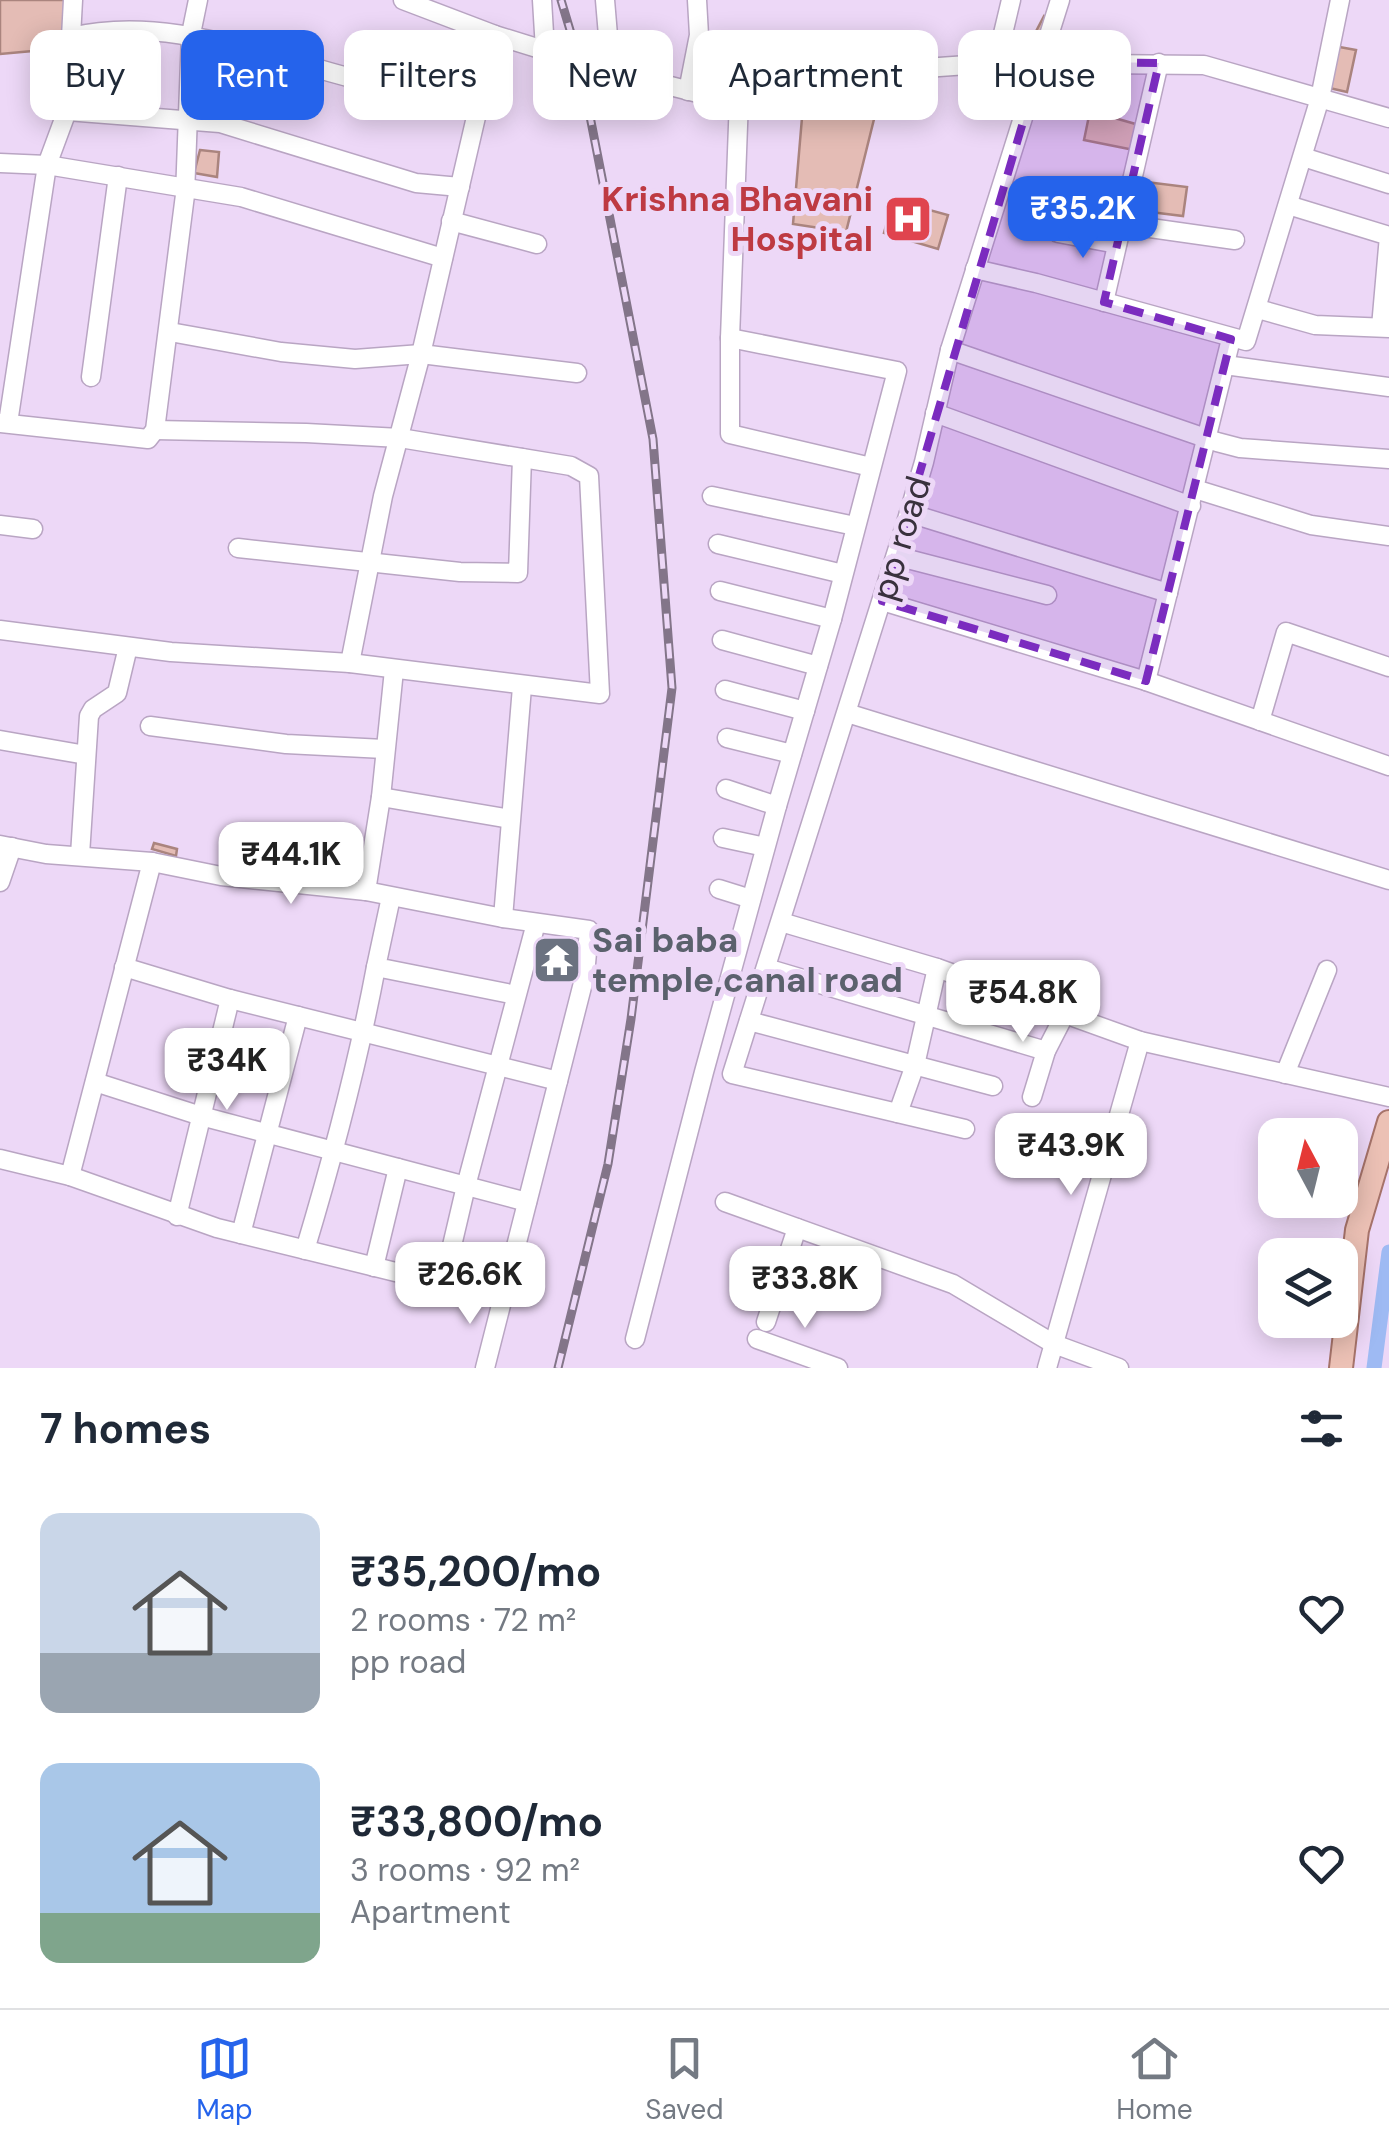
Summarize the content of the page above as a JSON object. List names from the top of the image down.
{
  "streets": {
    "street": ["pp road"]
  },
  "places": {
    "hospital": ["Krishna Bhavani Hospital"],
    "temple": ["Sai baba temple,canal road"]
  },
  "north": "top",
  "page": {
    "chip": [
      "Buy",
      "Rent",
      "Filters",
      "New",
      "Apartment",
      "House"
    ],
    "price": [
      "₹35.2K",
      "₹44.1K",
      "₹54.8K",
      "₹34K",
      "₹43.9K",
      "₹26.6K",
      "₹33.8K"
    ],
    "heading": "7 homes",
    "list": [
      {
        "name": "₹35,200/mo",
        "note": "2 rooms · 72 m² · pp road"
      },
      {
        "name": "₹33,800/mo",
        "note": "3 rooms · 92 m² · Apartment"
      }
    ],
    "tabs": ["Map", "Saved", "Home"]
  }
}
